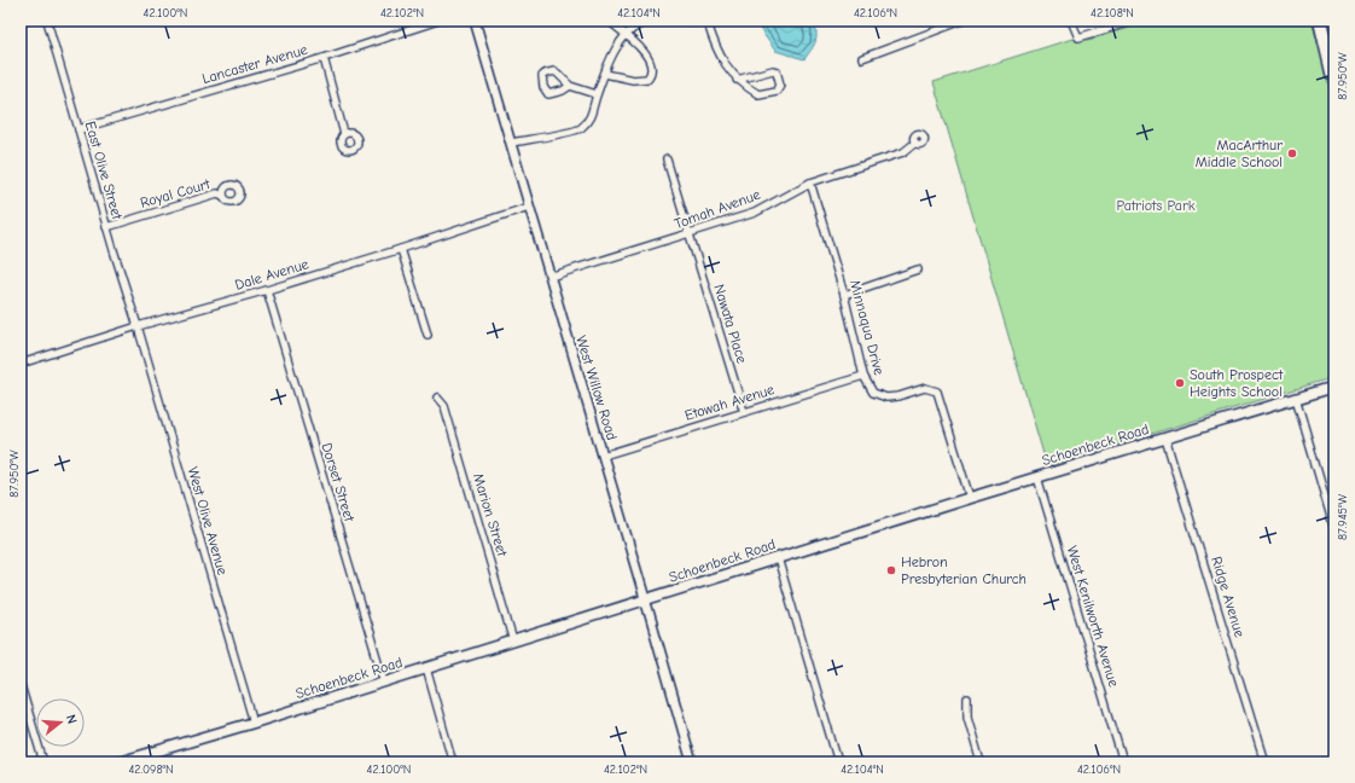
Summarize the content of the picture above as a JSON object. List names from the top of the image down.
{
  "streets": {
    "main road": ["Schoenbeck Road"],
    "street": [
      "Lancaster Avenue",
      "East Olive Street",
      "Royal Court",
      "Tomah Avenue",
      "Dale Avenue",
      "Nawata Place",
      "Minnaqua Drive",
      "West Willow Road",
      "Etowah Avenue",
      "Dorset Street",
      "Marion Street",
      "West Olive Avenue",
      "Ridge Avenue",
      "West Kenilworth Avenue"
    ]
  },
  "crossings": [
    ["Lancaster Avenue", "East Olive Street"],
    ["East Olive Street", "Royal Court"],
    ["East Olive Street", "Dale Avenue"],
    ["East Olive Street", "West Olive Avenue"],
    ["Tomah Avenue", "Nawata Place"],
    ["Tomah Avenue", "Minnaqua Drive"],
    ["Tomah Avenue", "West Willow Road"],
    ["Dale Avenue", "West Willow Road"],
    ["Dale Avenue", "Dorset Street"],
    ["Dale Avenue", "West Olive Avenue"],
    ["Nawata Place", "Etowah Avenue"],
    ["Minnaqua Drive", "Etowah Avenue"],
    ["Minnaqua Drive", "Schoenbeck Road"],
    ["West Willow Road", "Etowah Avenue"],
    ["West Willow Road", "Schoenbeck Road"],
    ["Schoenbeck Road", "Dorset Street"],
    ["Schoenbeck Road", "Marion Street"],
    ["Schoenbeck Road", "West Olive Avenue"],
    ["Schoenbeck Road", "Ridge Avenue"],
    ["Schoenbeck Road", "West Kenilworth Avenue"]
  ],
  "parks": ["Patriots Park"],
  "places": ["MacArthur Middle School", "South Prospect Heights School", "Hebron Presbyterian Church"],
  "north": "right",
  "coordinates": [
    "42.100°N",
    "42.102°N",
    "42.104°N",
    "42.106°N",
    "42.108°N",
    "87.950°W",
    "87.945°W",
    "42.098°N"
  ]
}
